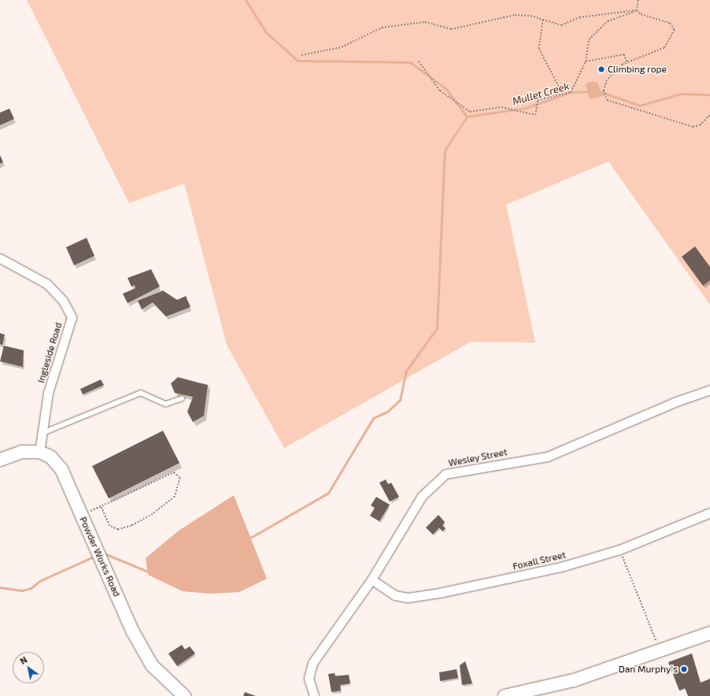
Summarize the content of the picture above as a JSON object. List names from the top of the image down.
{
  "streets": {
    "main road": ["Powder Works Road"],
    "street": ["Ingleside Road", "Wesley Street", "Foxall Street"]
  },
  "crossings": [
    ["Ingleside Road", "Powder Works Road"],
    ["Wesley Street", "Foxall Street"]
  ],
  "water": ["Mullet Creek"],
  "places": ["Climbing rope", "Dan Murphy's"],
  "north": "top left"
}
